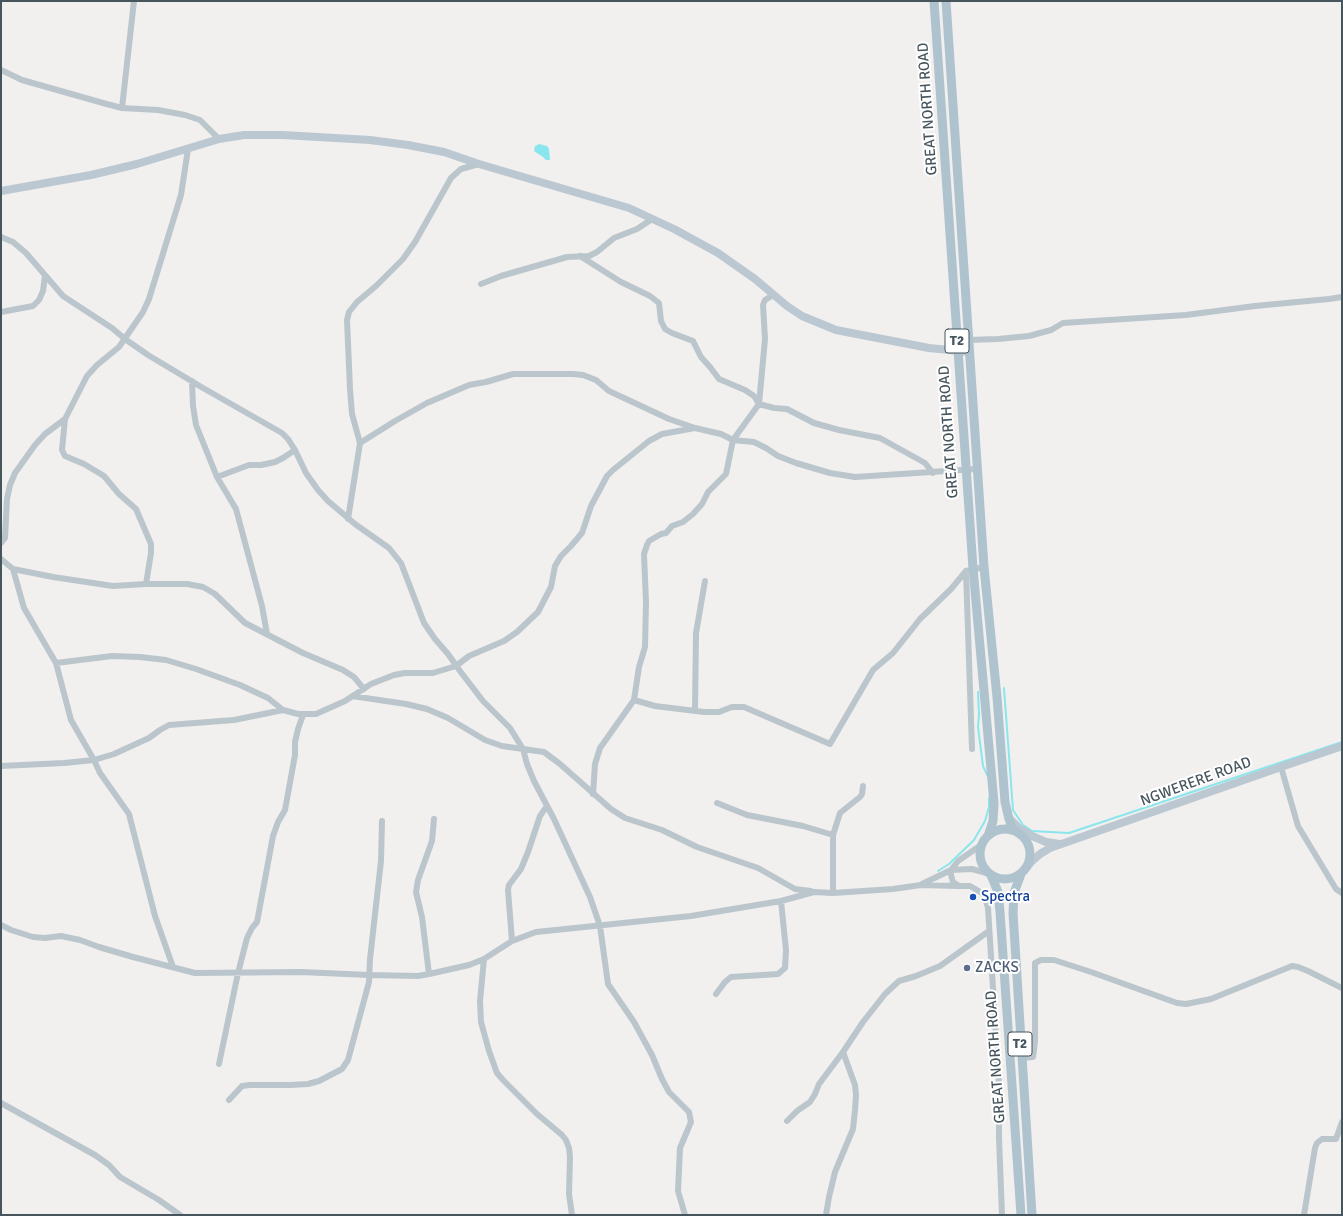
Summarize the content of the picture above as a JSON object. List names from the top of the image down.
{
  "streets": {
    "main road": ["GREAT NORTH ROAD", "T2"],
    "street": ["NGWERERE ROAD"]
  },
  "crossings": [
    ["GREAT NORTH ROAD", "NGWERERE ROAD"]
  ],
  "places": ["Spectra", "ZACKS"]
}
